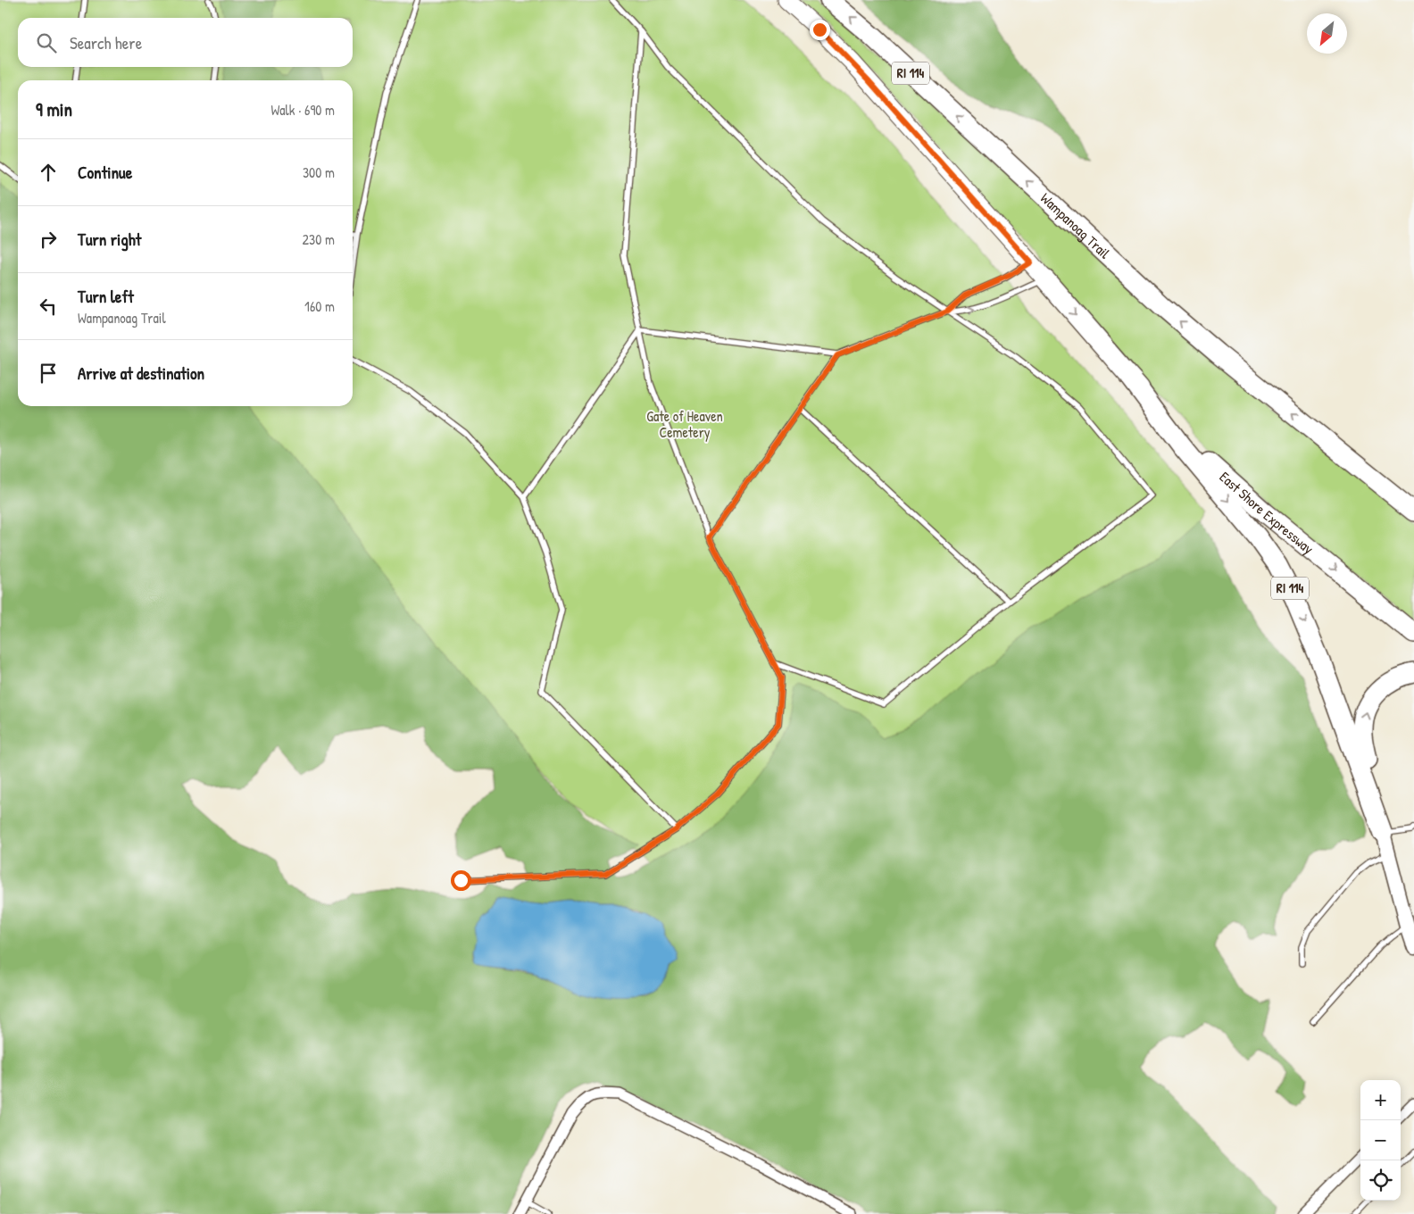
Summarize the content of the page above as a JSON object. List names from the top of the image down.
{
  "streets": {
    "highway": ["RI 114", "Wampanoag Trail", "East Shore Expressway"]
  },
  "crossings": [
    ["RI 114", "Wampanoag Trail"],
    ["RI 114", "East Shore Expressway"]
  ],
  "parks": ["Gate of Heaven Cemetery"],
  "north": "bottom left",
  "page": {
    "search": "Search here",
    "heading": ["9 min", "Walk · 690 m"],
    "list": [
      ["Continue", "300 m"],
      ["Turn right", "230 m"],
      ["Turn left", "Wampanoag Trail", "160 m"],
      "Arrive at destination"
    ],
    "map_buttons": ["+", "−"]
  }
}
